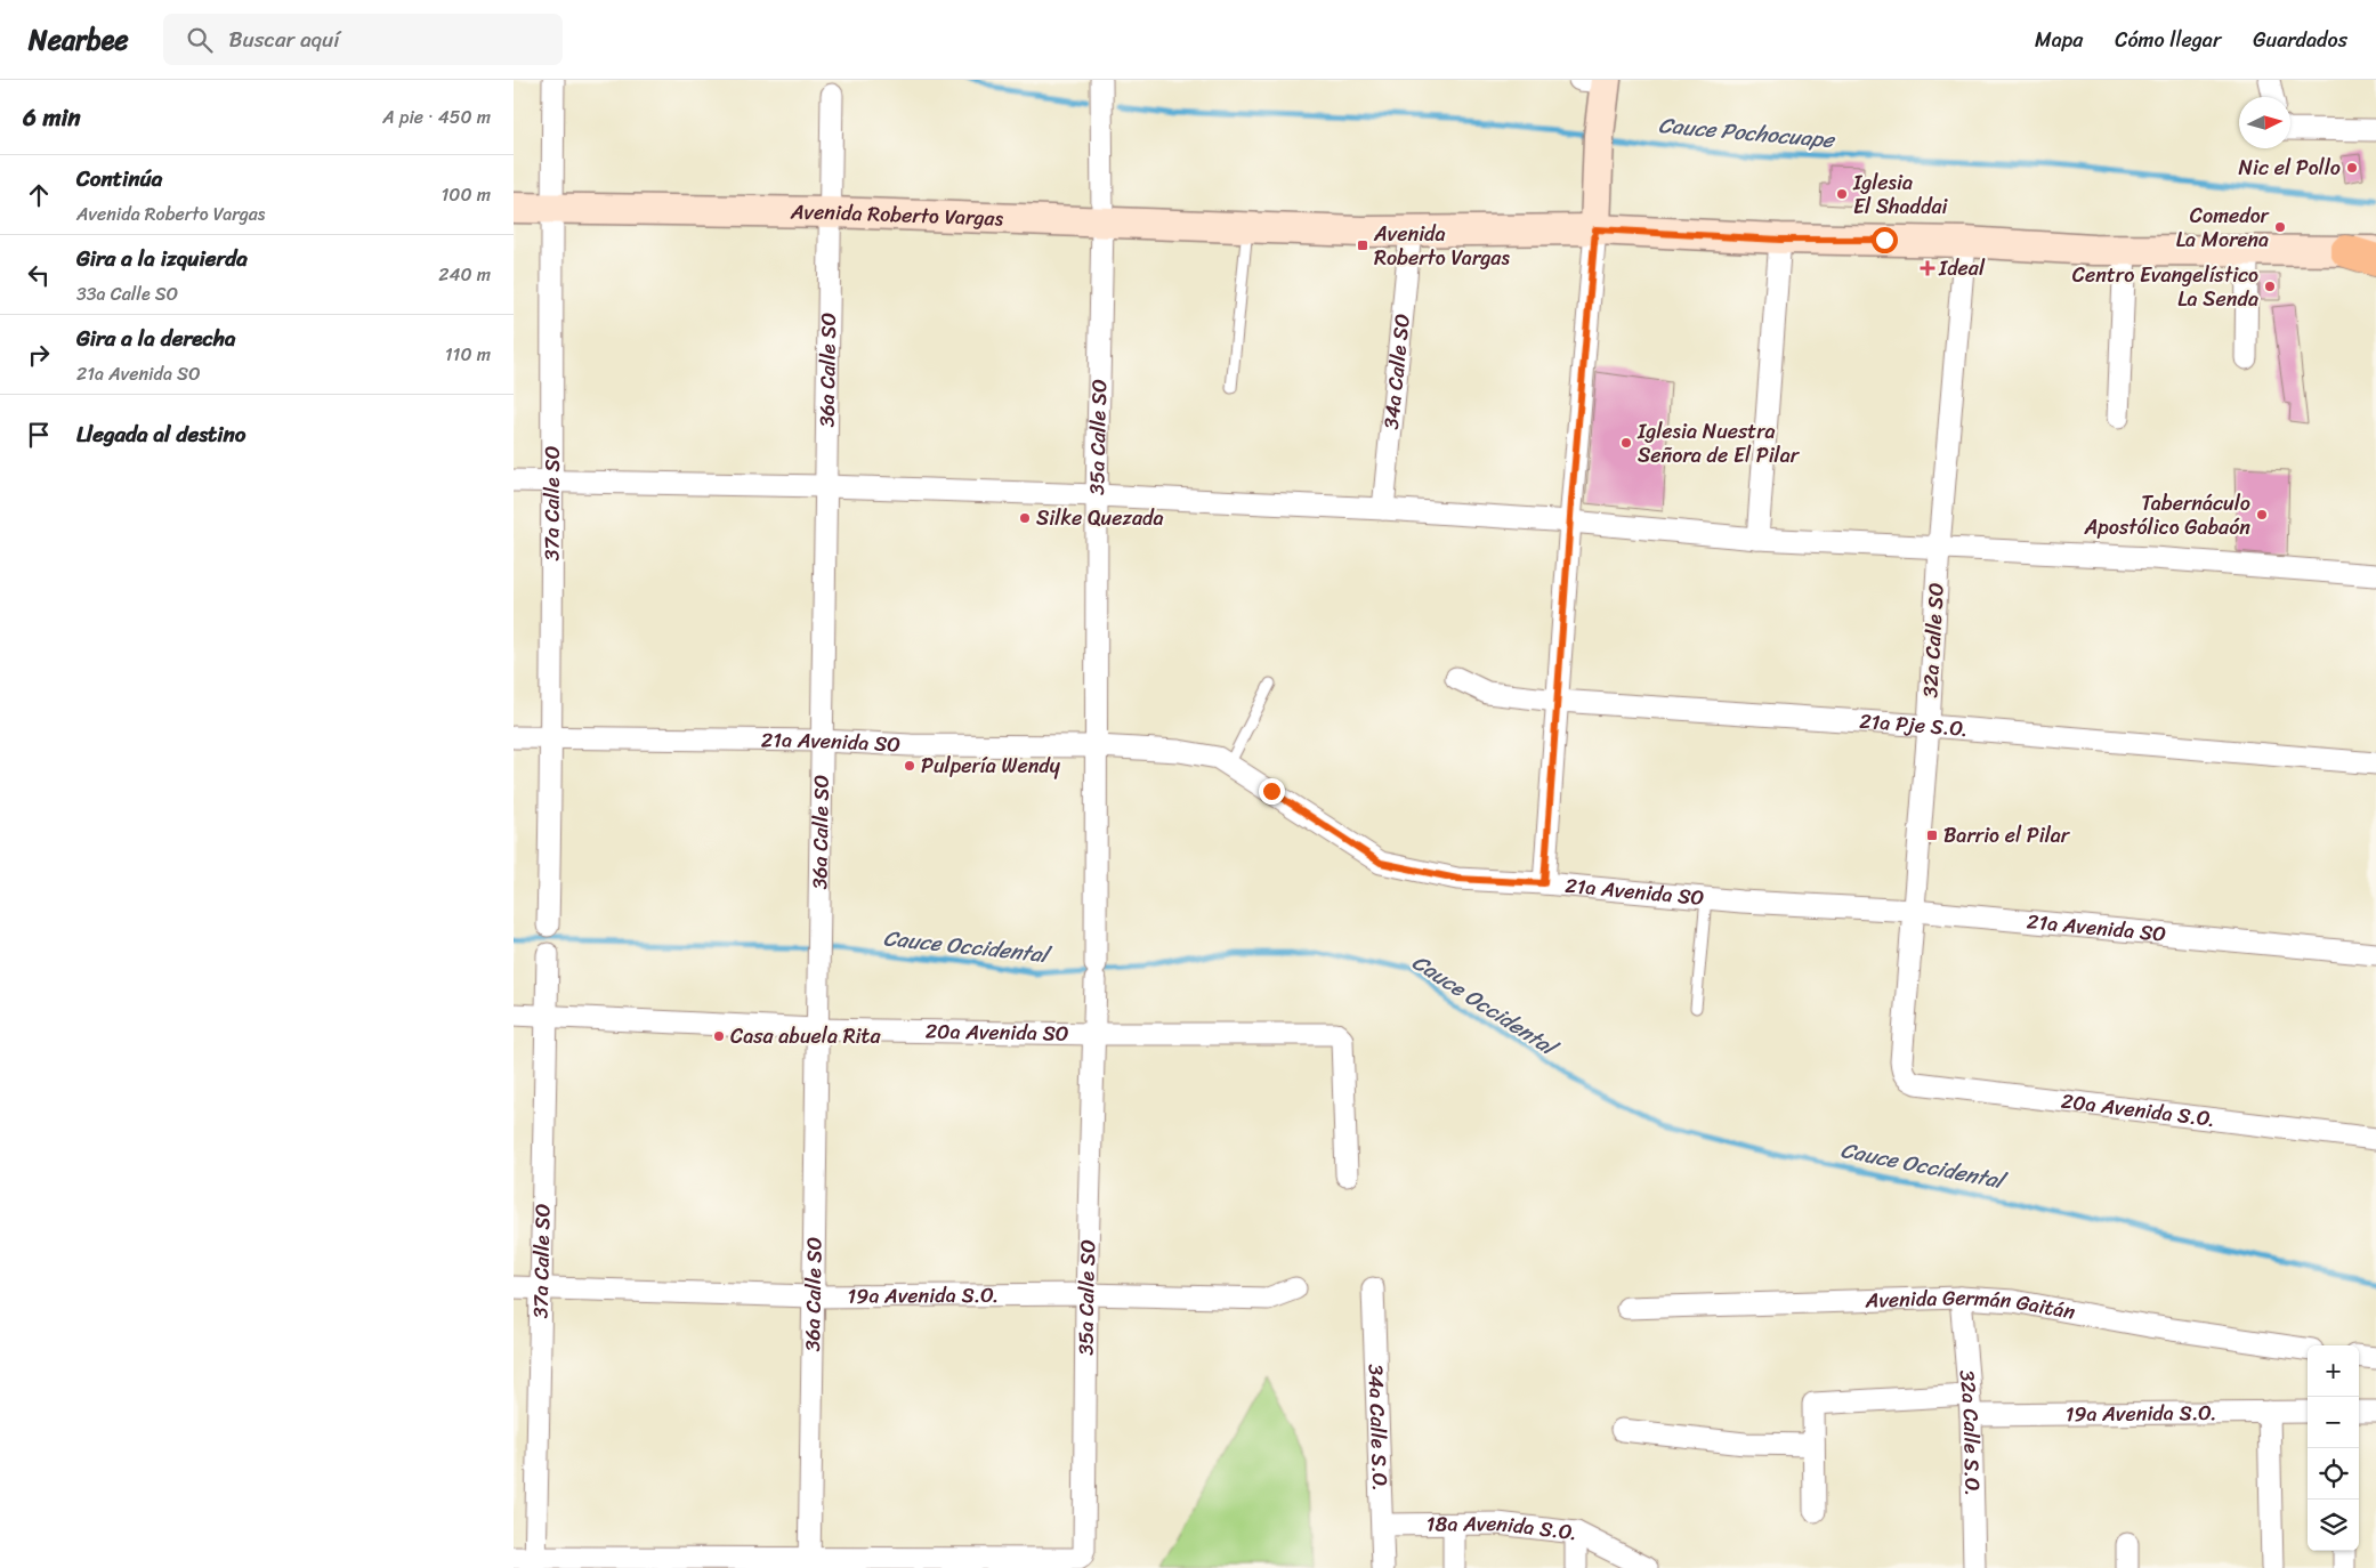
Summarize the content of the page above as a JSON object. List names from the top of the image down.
{
  "streets": {
    "street": [
      "Avenida Roberto Vargas",
      "36a Calle SO",
      "34a Calle SO",
      "35a Calle SO",
      "37a Calle SO",
      "32a Calle SO",
      "21a Pje S.O.",
      "21a Avenida SO",
      "20a Avenida SO",
      "20a Avenida S.O.",
      "19a Avenida S.O.",
      "Avenida Germán Gaitán",
      "34a Calle S.O.",
      "32a Calle S.O.",
      "18a Avenida S.O."
    ]
  },
  "crossings": [
    ["Avenida Roberto Vargas", "36a Calle SO"],
    ["Avenida Roberto Vargas", "34a Calle SO"],
    ["Avenida Roberto Vargas", "35a Calle SO"],
    ["Avenida Roberto Vargas", "37a Calle SO"],
    ["Avenida Roberto Vargas", "32a Calle SO"],
    ["36a Calle SO", "35a Calle SO"],
    ["36a Calle SO", "21a Avenida SO"],
    ["36a Calle SO", "20a Avenida SO"],
    ["36a Calle SO", "19a Avenida S.O."],
    ["35a Calle SO", "21a Avenida SO"],
    ["35a Calle SO", "20a Avenida SO"],
    ["35a Calle SO", "19a Avenida S.O."],
    ["37a Calle SO", "21a Avenida SO"],
    ["37a Calle SO", "20a Avenida SO"],
    ["37a Calle SO", "19a Avenida S.O."],
    ["32a Calle SO", "21a Pje S.O."],
    ["32a Calle SO", "21a Avenida SO"],
    ["32a Calle SO", "20a Avenida S.O."],
    ["19a Avenida S.O.", "32a Calle S.O."],
    ["Avenida Germán Gaitán", "32a Calle S.O."],
    ["34a Calle S.O.", "18a Avenida S.O."]
  ],
  "water": ["Cauce Pochocuape", "Cauce Occidental"],
  "places": {
    "other": [
      "Nic el Pollo",
      "Iglesia El Shaddai",
      "Comedor La Morena",
      "Centro Evangelístico La Senda",
      "Iglesia Nuestra Señora de El Pilar",
      "Tabernáculo Apostólico Gabaón",
      "Silke Quezada",
      "Pulpería Wendy",
      "Casa abuela Rita"
    ],
    "transit": ["Avenida Roberto Vargas", "Barrio el Pilar"],
    "health": ["Ideal"]
  },
  "north": "right",
  "page": {
    "header": "Nearbee",
    "search": "Buscar aquí",
    "nav": ["Mapa", "Cómo llegar", "Guardados"],
    "heading": ["6 min", "A pie · 450 m"],
    "list": [
      ["Continúa", "Avenida Roberto Vargas", "100 m"],
      ["Gira a la izquierda", "33a Calle SO", "240 m"],
      ["Gira a la derecha", "21a Avenida SO", "110 m"],
      "Llegada al destino"
    ],
    "map_buttons": ["+", "−"]
  }
}
